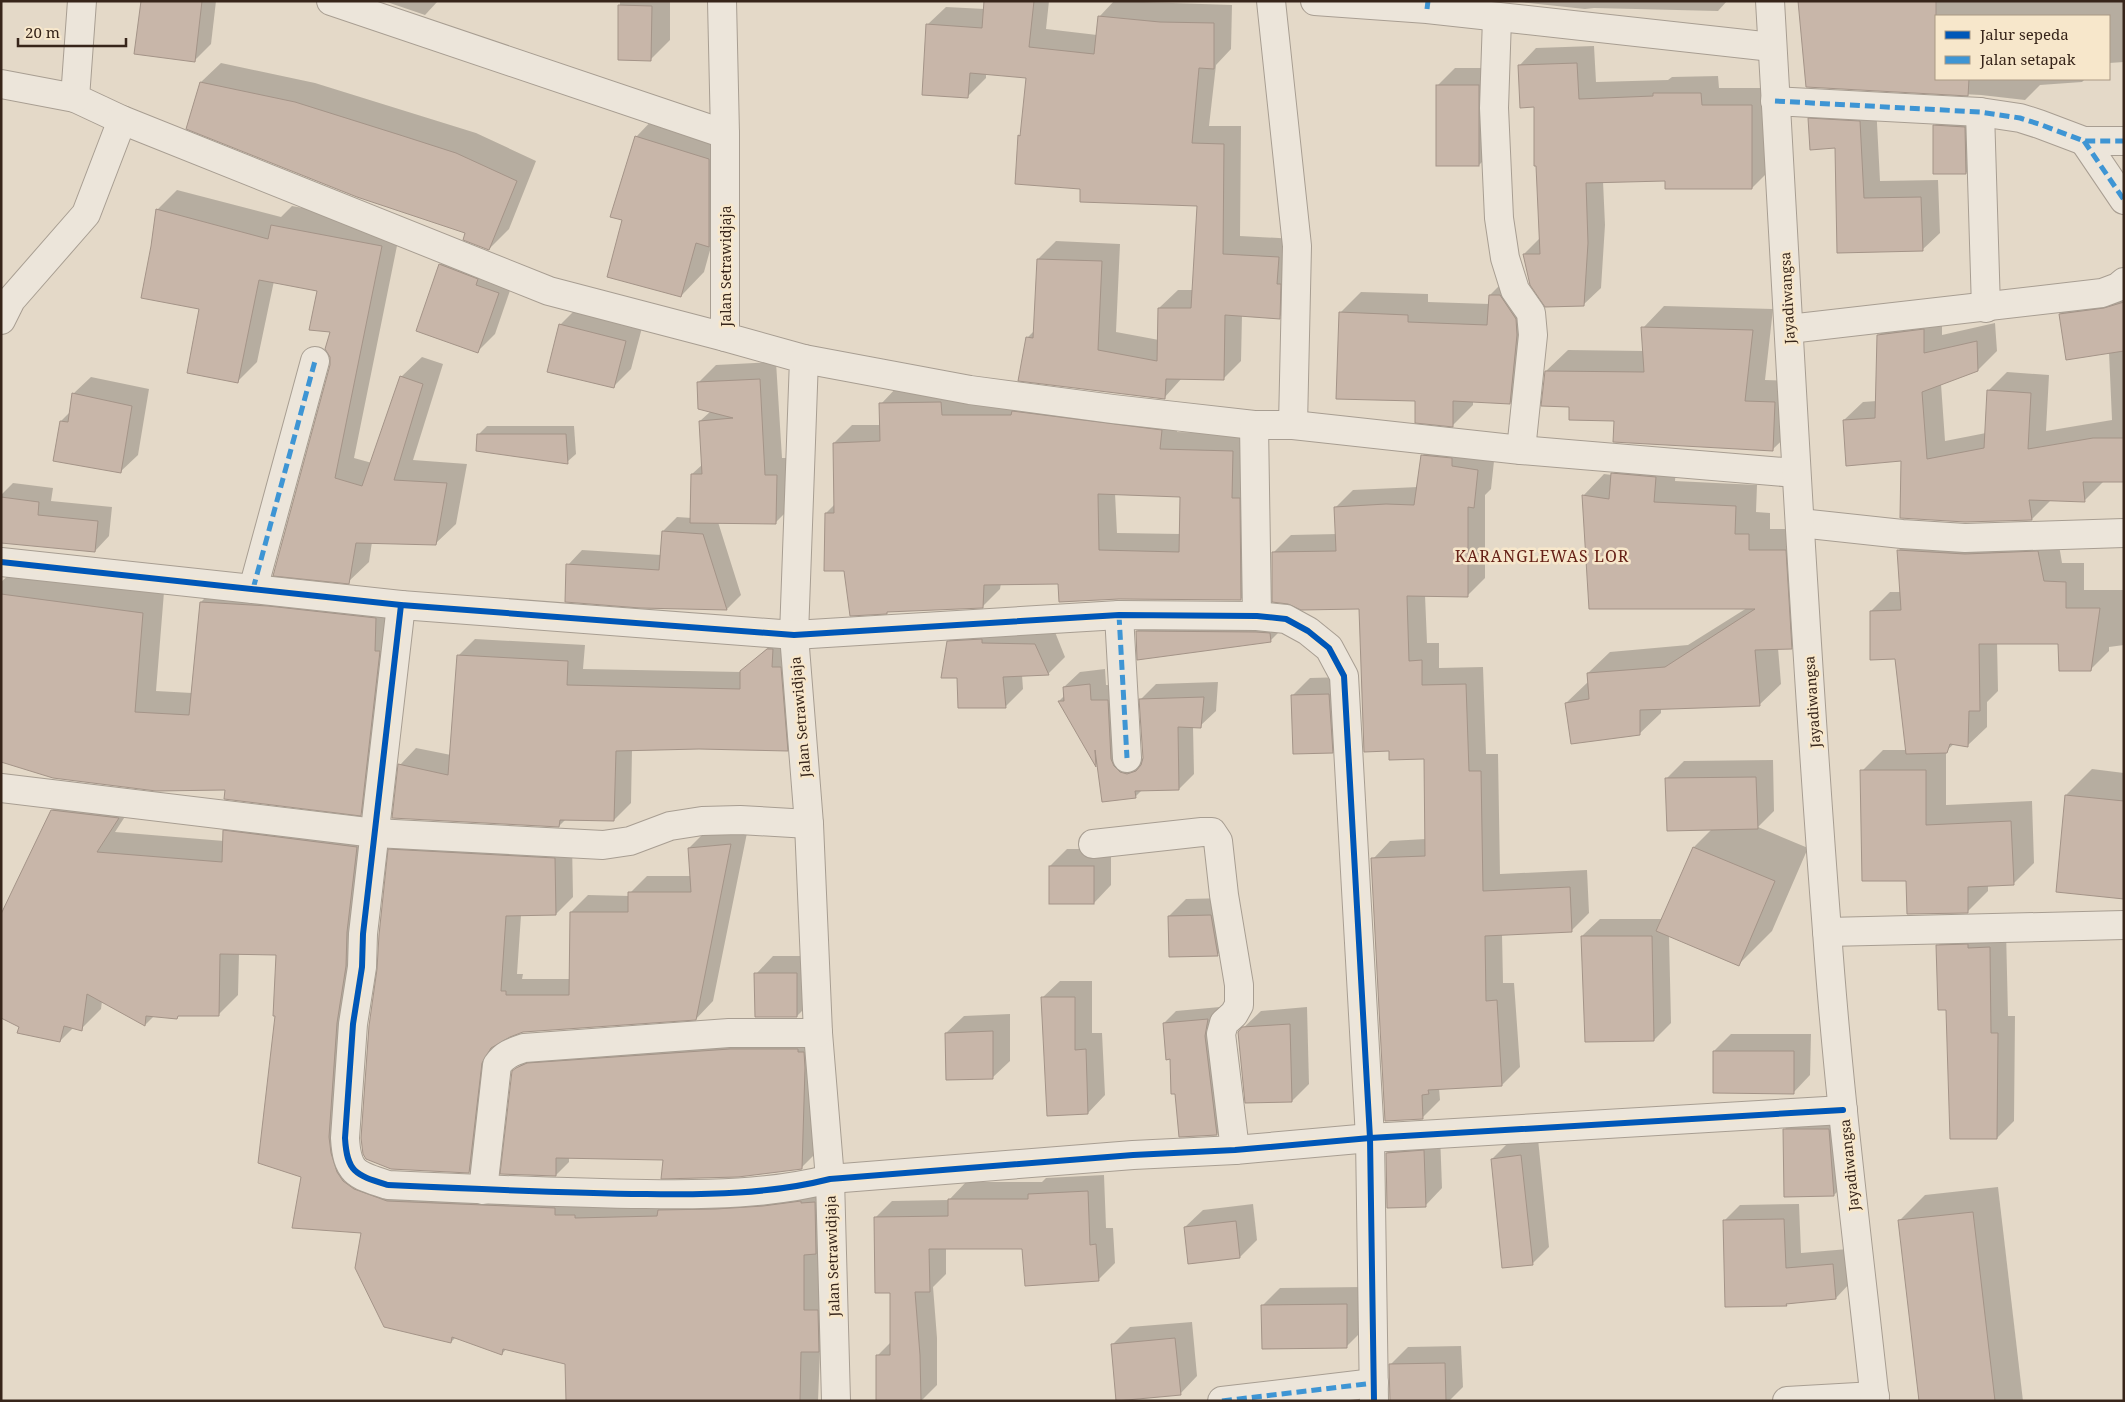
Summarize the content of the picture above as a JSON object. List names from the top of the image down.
{
  "streets": {
    "street": ["Jalan Setrawidjaja", "Jayadiwangsa"]
  },
  "districts": ["KARANGLEWAS LOR"],
  "legend": ["Jalur sepeda", "Jalan setapak"],
  "scale_bar": "20 m"
}
